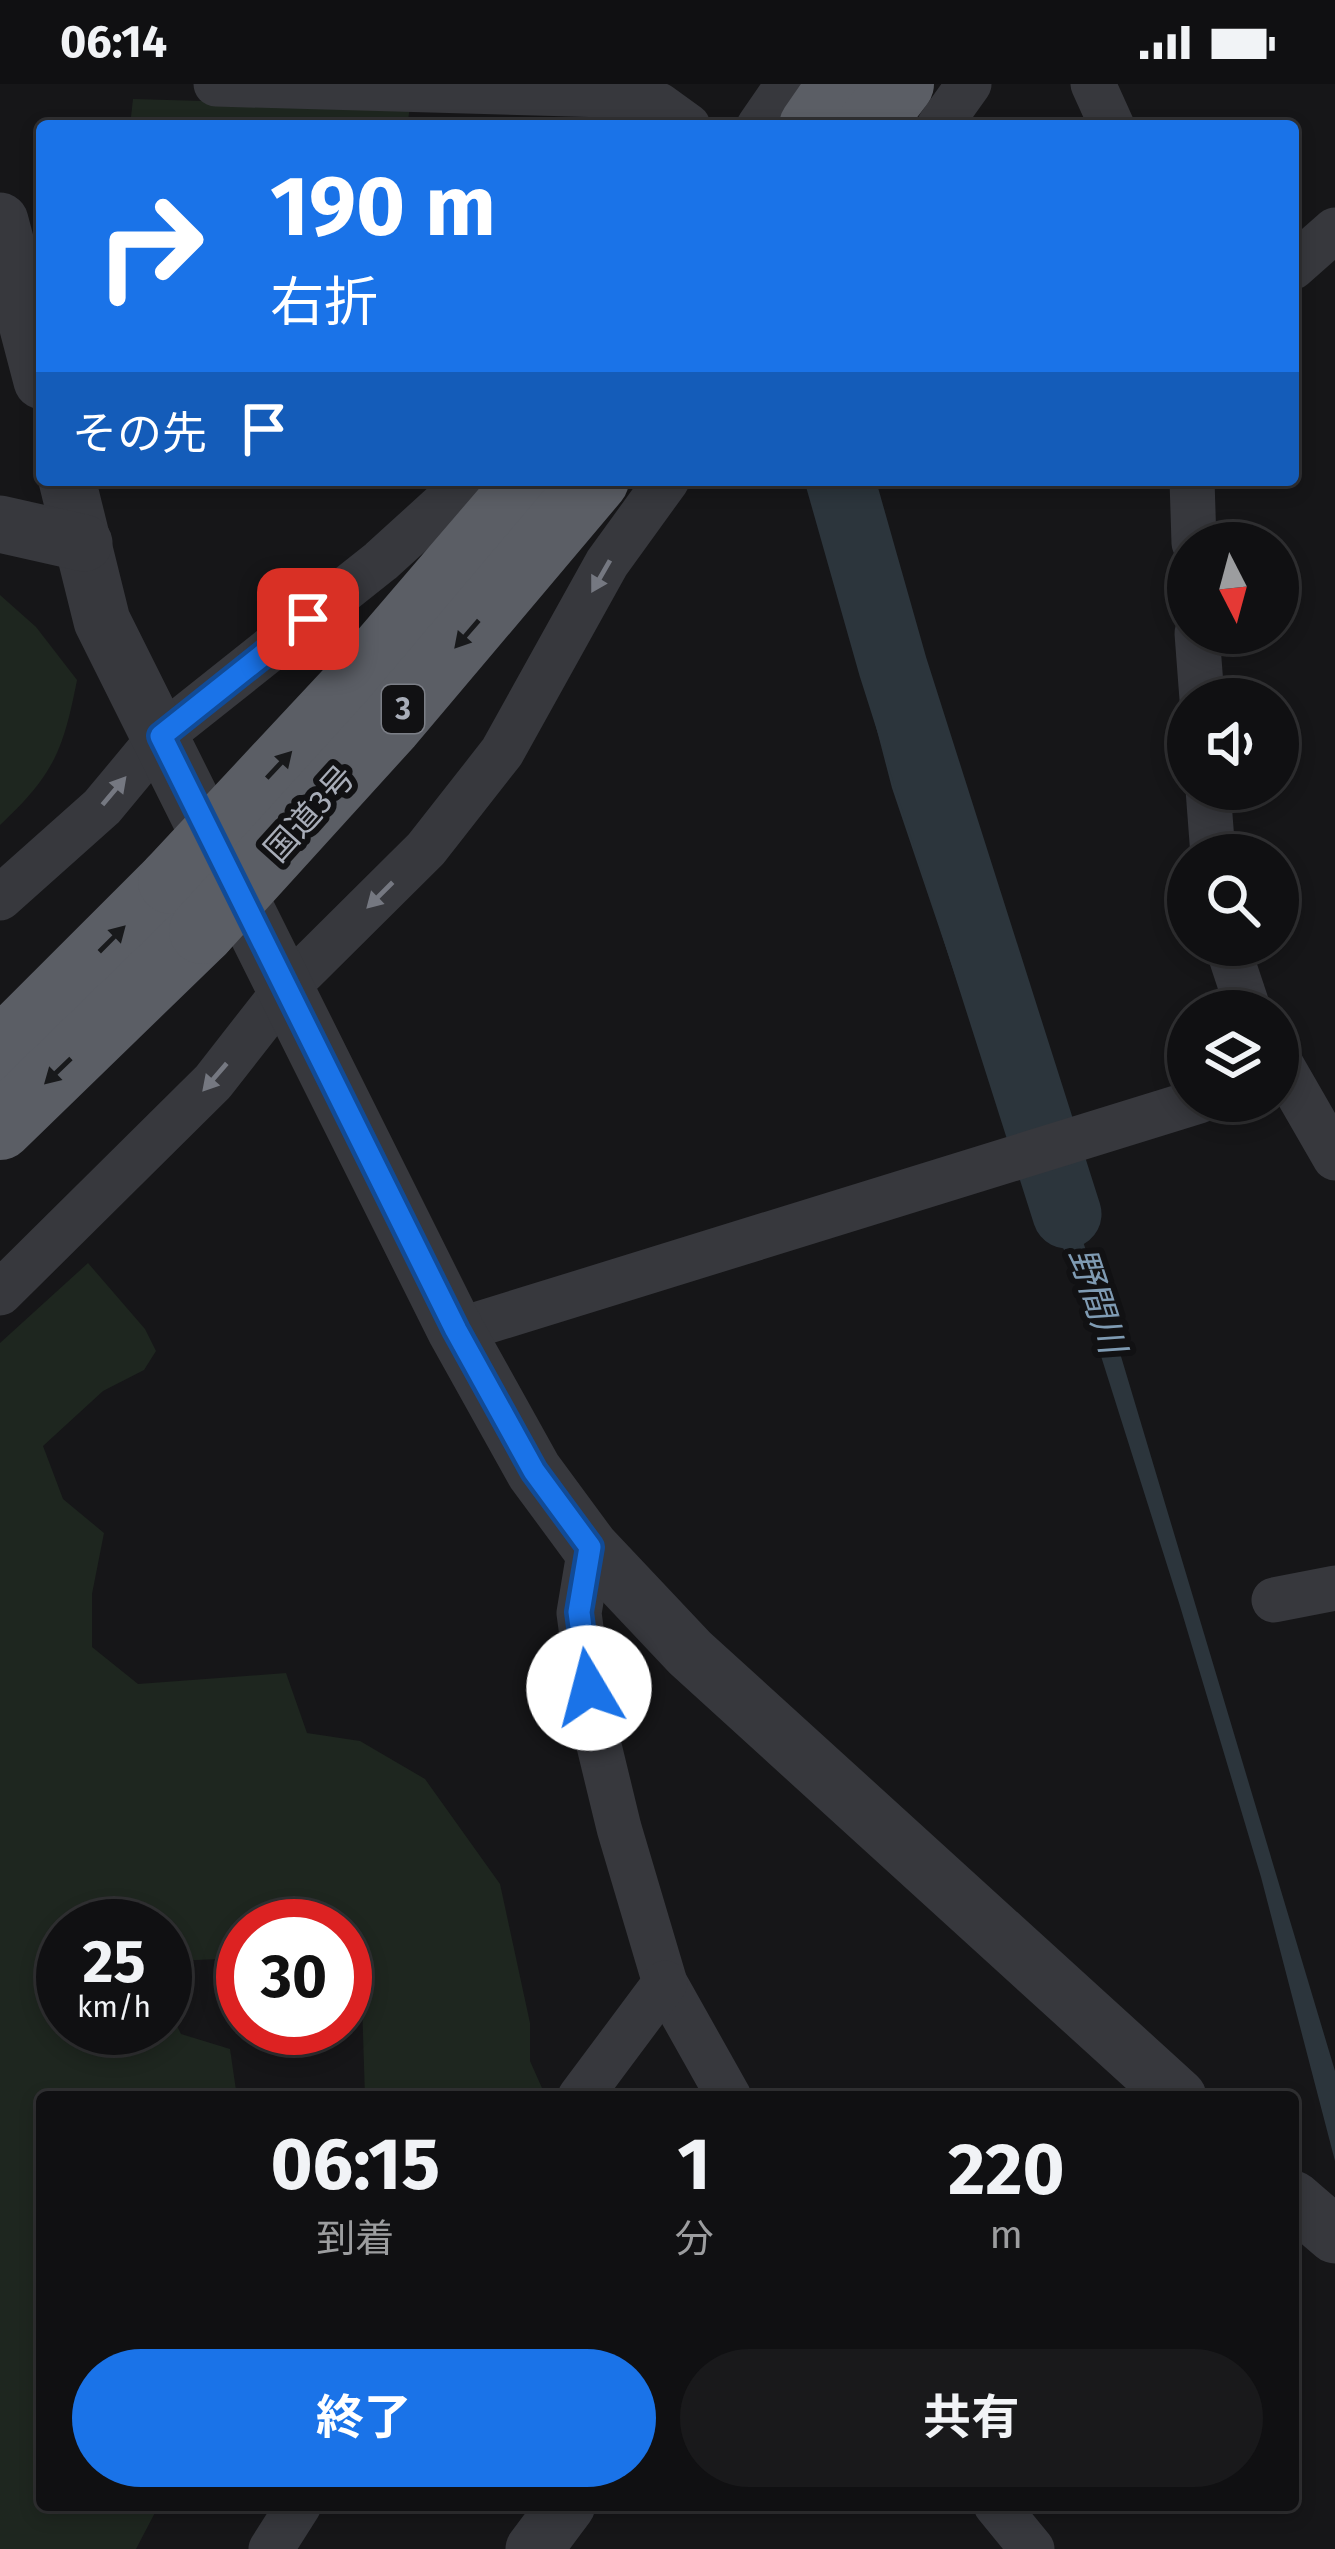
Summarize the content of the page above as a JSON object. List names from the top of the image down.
{
  "streets": {
    "highway": ["3", "国道3号"]
  },
  "water": ["野間川"],
  "north": "bottom",
  "page": {
    "status": "06:14",
    "turn": ["190 m", "右折"],
    "then": "その先",
    "speed": "25 km/h",
    "limit": "30",
    "eta": [
      "06:15",
      "到着",
      "1",
      "分",
      "220",
      "m"
    ],
    "buttons": ["終了", "共有"]
  }
}
